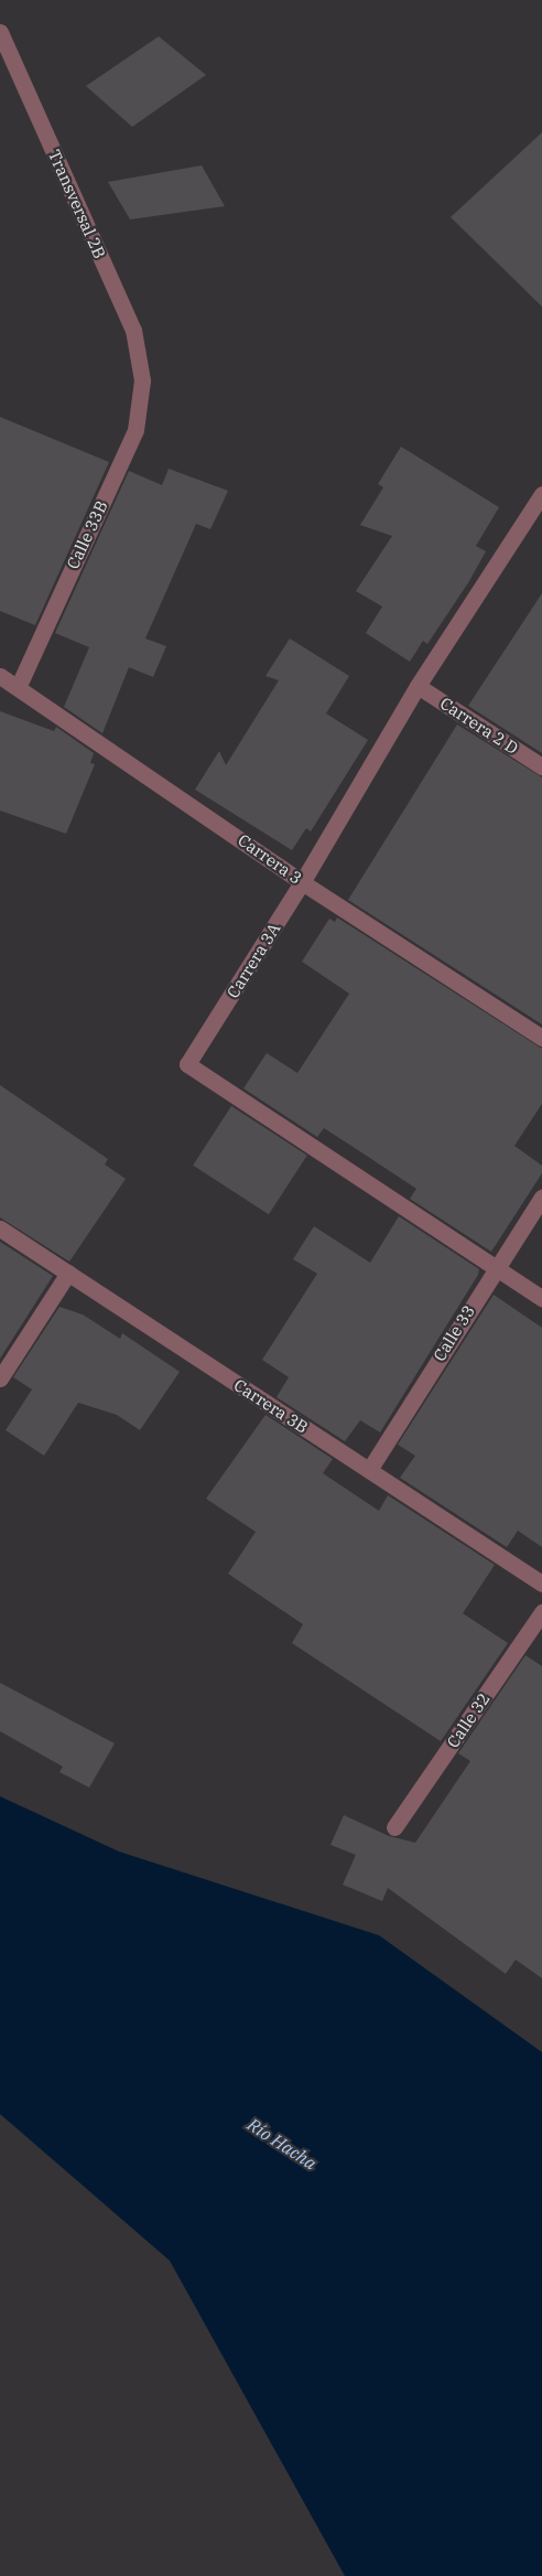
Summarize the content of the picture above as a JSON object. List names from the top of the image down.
{
  "streets": {
    "street": [
      "Transversal 2B",
      "Calle 33B",
      "Carrera 2 D",
      "Carrera 3",
      "Carrera 3A",
      "Calle 33",
      "Carrera 3B",
      "Calle 32"
    ]
  },
  "crossings": [
    ["Transversal 2B", "Calle 33B"],
    ["Calle 33B", "Carrera 3"],
    ["Carrera 2 D", "Carrera 3A"],
    ["Carrera 3", "Carrera 3A"],
    ["Carrera 3A", "Calle 33"],
    ["Calle 33", "Carrera 3B"]
  ],
  "water": ["Río Hacha"]
}
